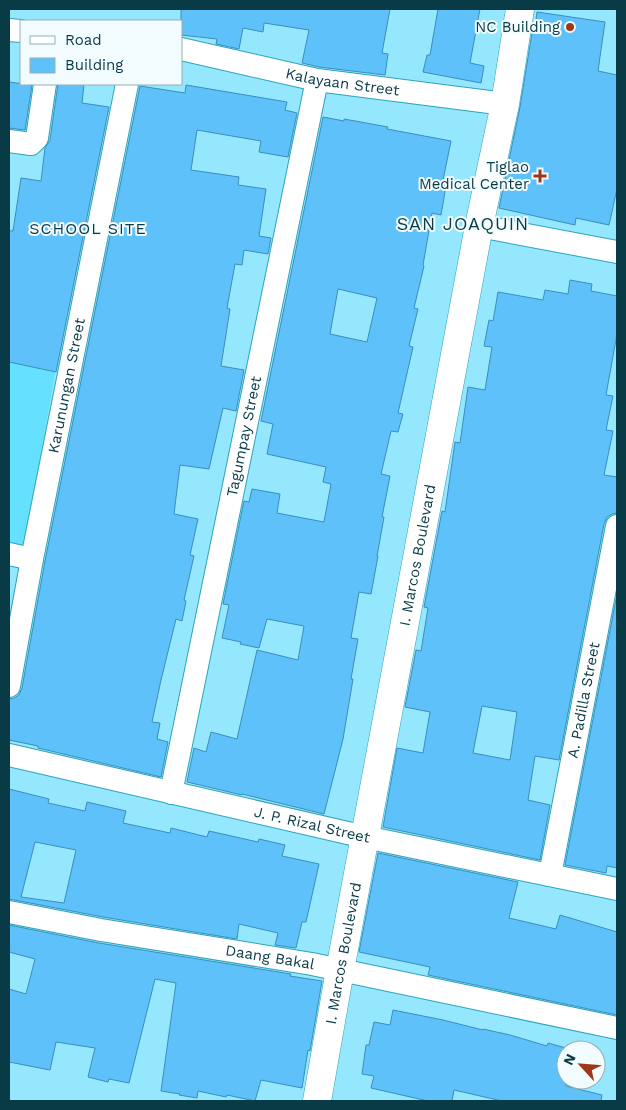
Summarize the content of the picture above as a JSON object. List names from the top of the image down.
{
  "streets": {
    "street": [
      "Kalayaan Street",
      "Karunungan Street",
      "Tagumpay Street",
      "I. Marcos Boulevard",
      "A. Padilla Street",
      "J. P. Rizal Street",
      "Daang Bakal"
    ]
  },
  "crossings": [
    ["Kalayaan Street", "Tagumpay Street"],
    ["Kalayaan Street", "I. Marcos Boulevard"],
    ["Tagumpay Street", "J. P. Rizal Street"],
    ["I. Marcos Boulevard", "J. P. Rizal Street"],
    ["I. Marcos Boulevard", "Daang Bakal"],
    ["A. Padilla Street", "J. P. Rizal Street"]
  ],
  "districts": ["SAN JOAQUIN", "SCHOOL SITE"],
  "places": {
    "other": ["NC Building"],
    "health": ["Tiglao Medical Center"]
  },
  "legend": ["Road", "Building"],
  "north": "top left"
}
